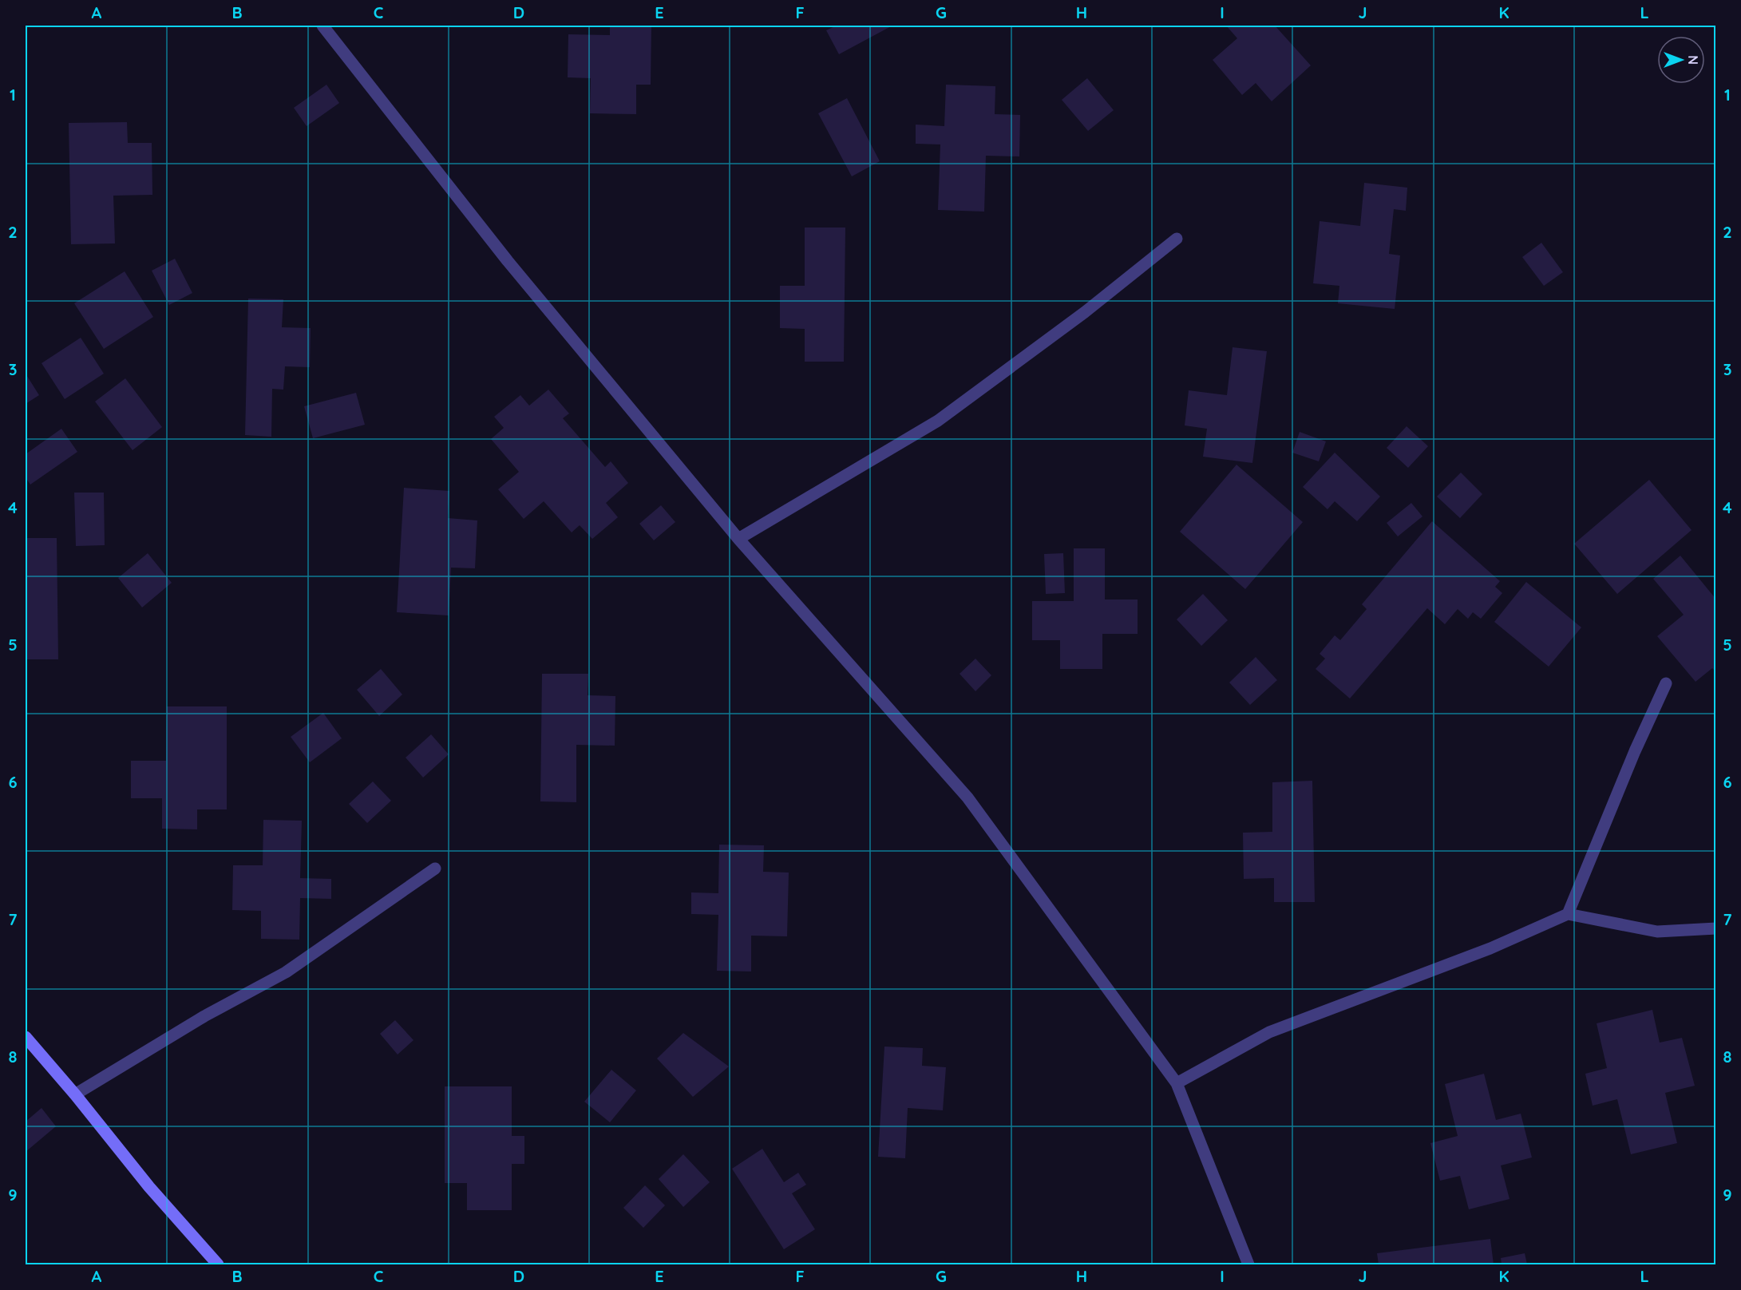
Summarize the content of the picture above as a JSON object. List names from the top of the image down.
{
  "north": "right",
  "grid": {
    "columns": [
      "A",
      "B",
      "C",
      "D",
      "E",
      "F",
      "G",
      "H",
      "I",
      "J",
      "K",
      "L"
    ],
    "rows": [
      "1",
      "2",
      "3",
      "4",
      "5",
      "6",
      "7",
      "8",
      "9"
    ]
  }
}
